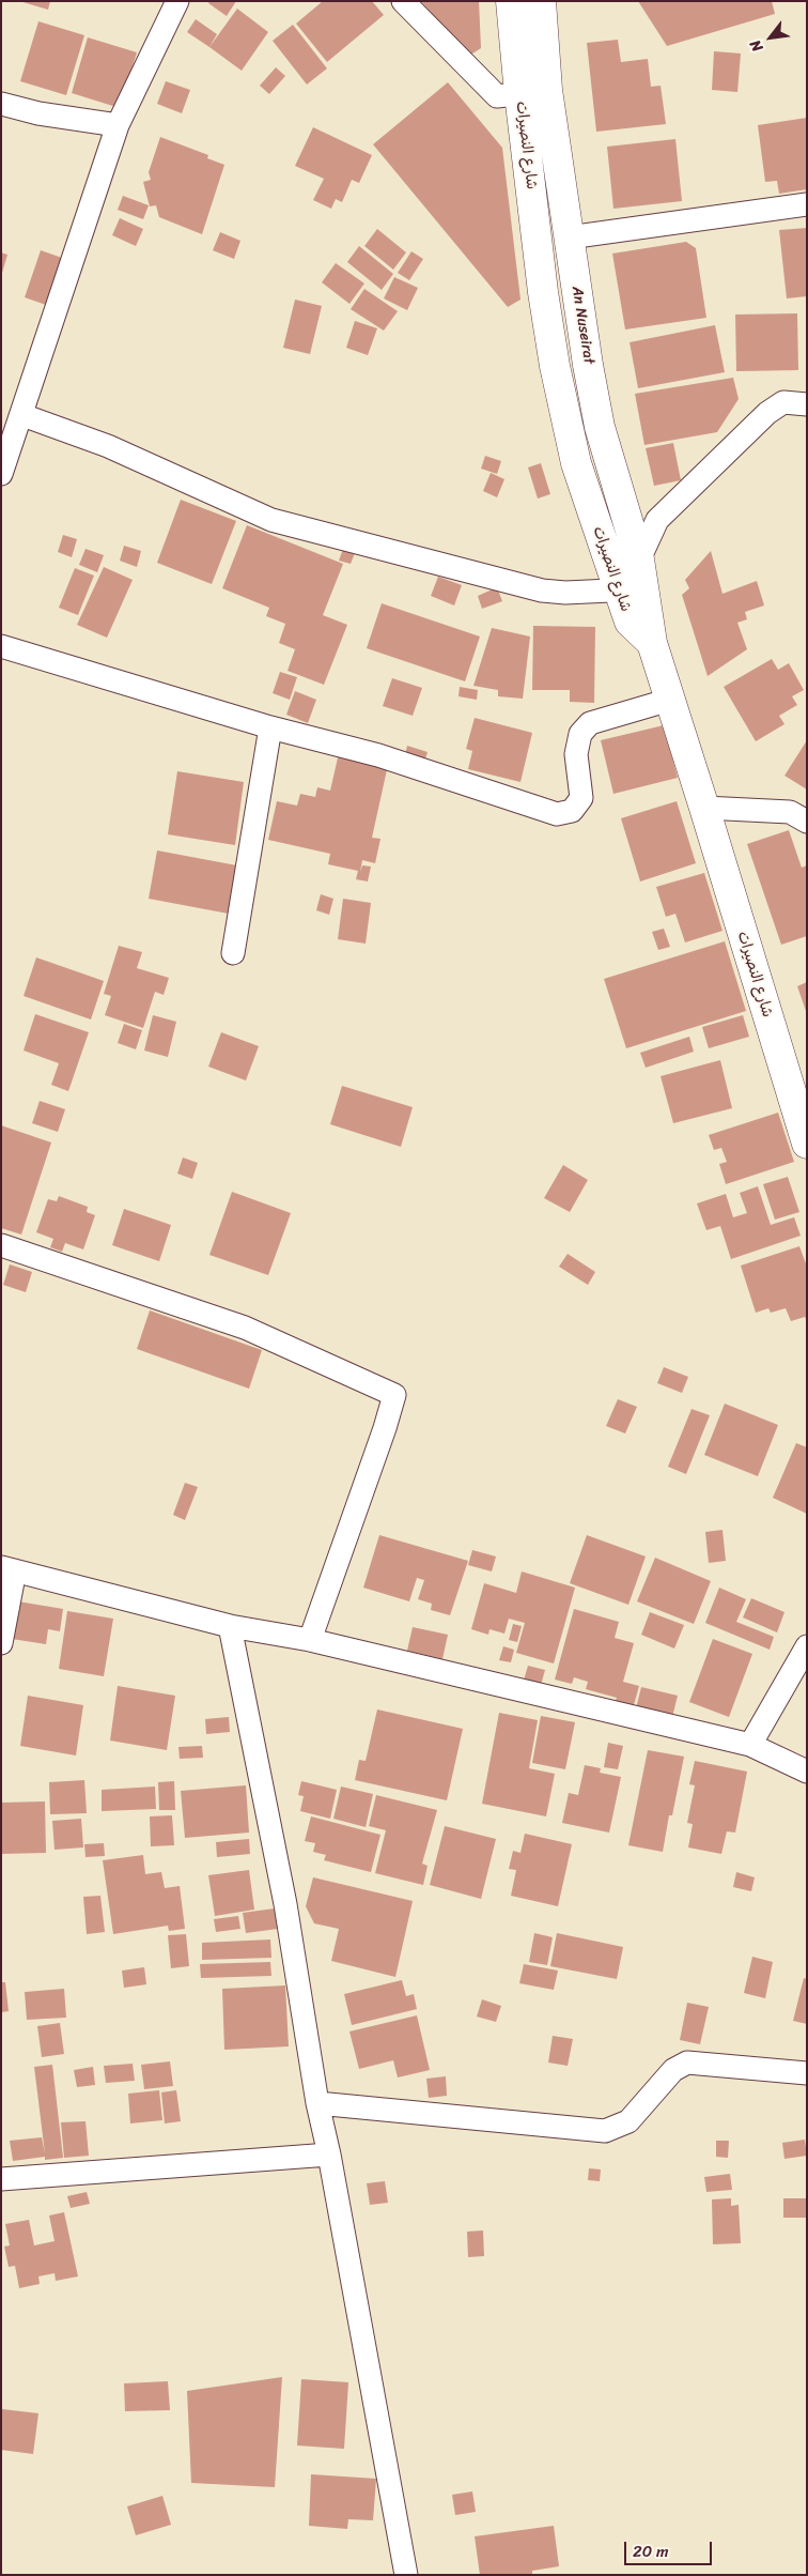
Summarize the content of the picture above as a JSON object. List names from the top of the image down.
{
  "streets": {
    "main road": ["شارع النصيرات", "An Nuseirat"]
  },
  "crossings": [
    ["شارع النصيرات", "An Nuseirat"]
  ],
  "scale_bar": "20 m",
  "north": "bottom left"
}
